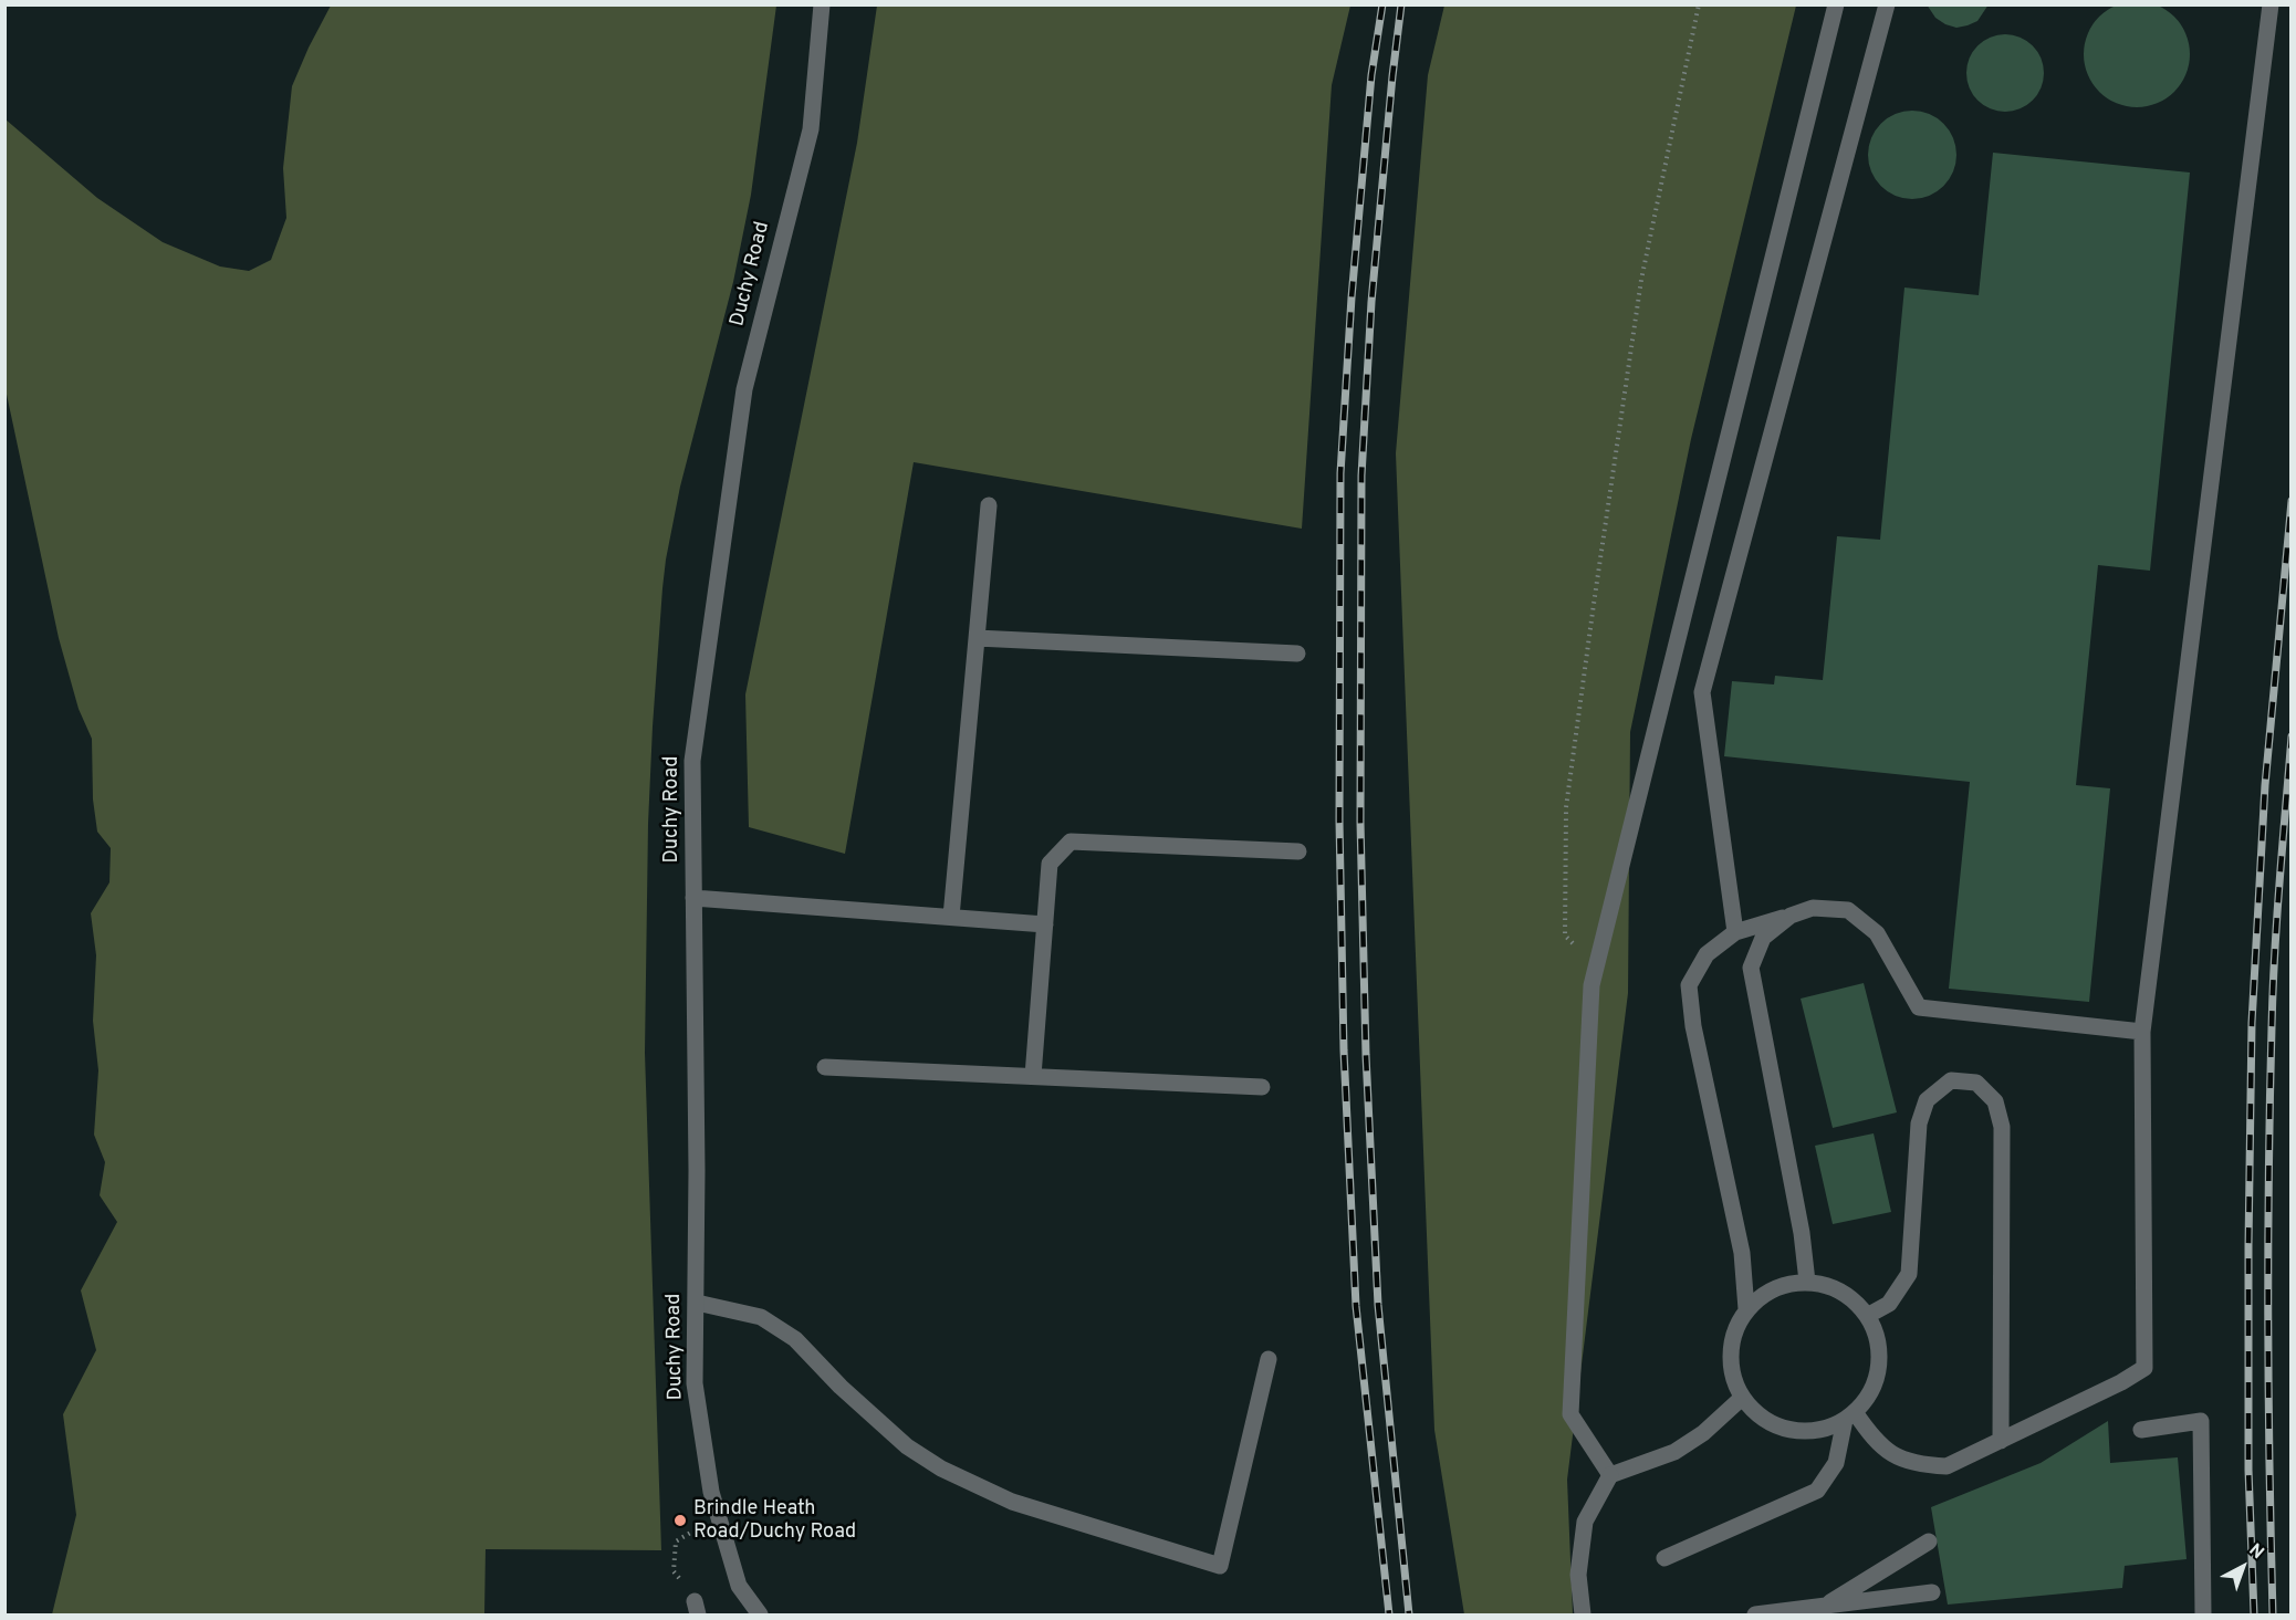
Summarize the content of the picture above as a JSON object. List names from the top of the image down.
{
  "streets": {
    "street": ["Duchy Road"]
  },
  "places": ["Brindle Heath Road/Duchy Road"],
  "north": "top right"
}
